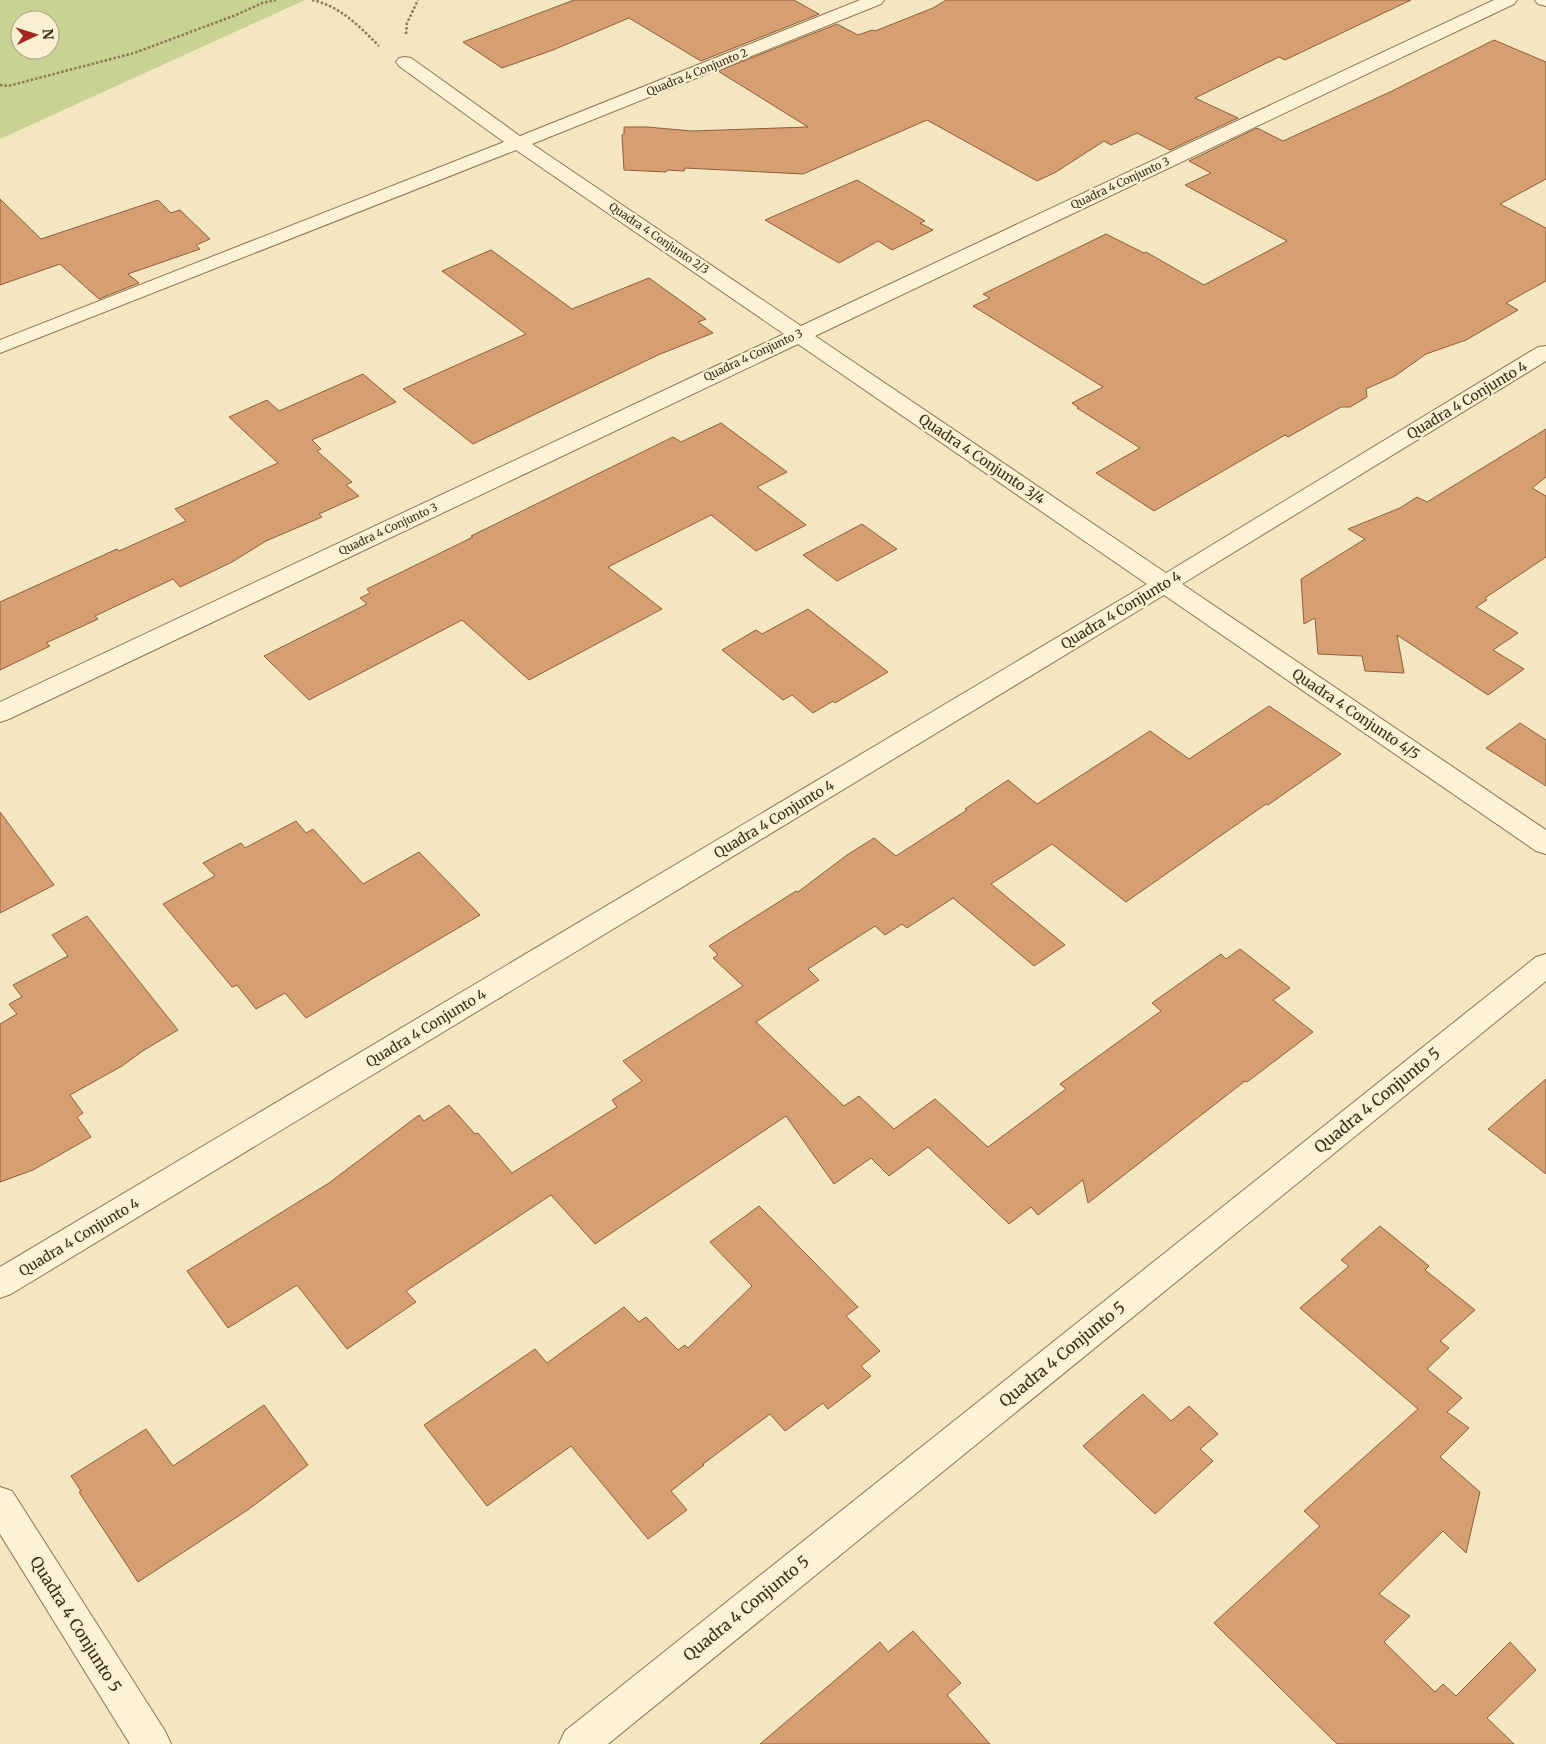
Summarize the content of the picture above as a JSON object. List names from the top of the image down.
{
  "streets": {
    "street": [
      "Quadra 4 Conjunto 2",
      "Quadra 4 Conjunto 3",
      "Quadra 4 Conjunto 2/3",
      "Quadra 4 Conjunto 4",
      "Quadra 4 Conjunto 3/4",
      "Quadra 4 Conjunto 4/5",
      "Quadra 4 Conjunto 5"
    ]
  },
  "crossings": [
    ["Quadra 4 Conjunto 2", "Quadra 4 Conjunto 2/3"],
    ["Quadra 4 Conjunto 3", "Quadra 4 Conjunto 2/3"],
    ["Quadra 4 Conjunto 3", "Quadra 4 Conjunto 3/4"],
    ["Quadra 4 Conjunto 2/3", "Quadra 4 Conjunto 3/4"],
    ["Quadra 4 Conjunto 4", "Quadra 4 Conjunto 3/4"],
    ["Quadra 4 Conjunto 4", "Quadra 4 Conjunto 4/5"],
    ["Quadra 4 Conjunto 3/4", "Quadra 4 Conjunto 4/5"]
  ],
  "north": "right"
}
